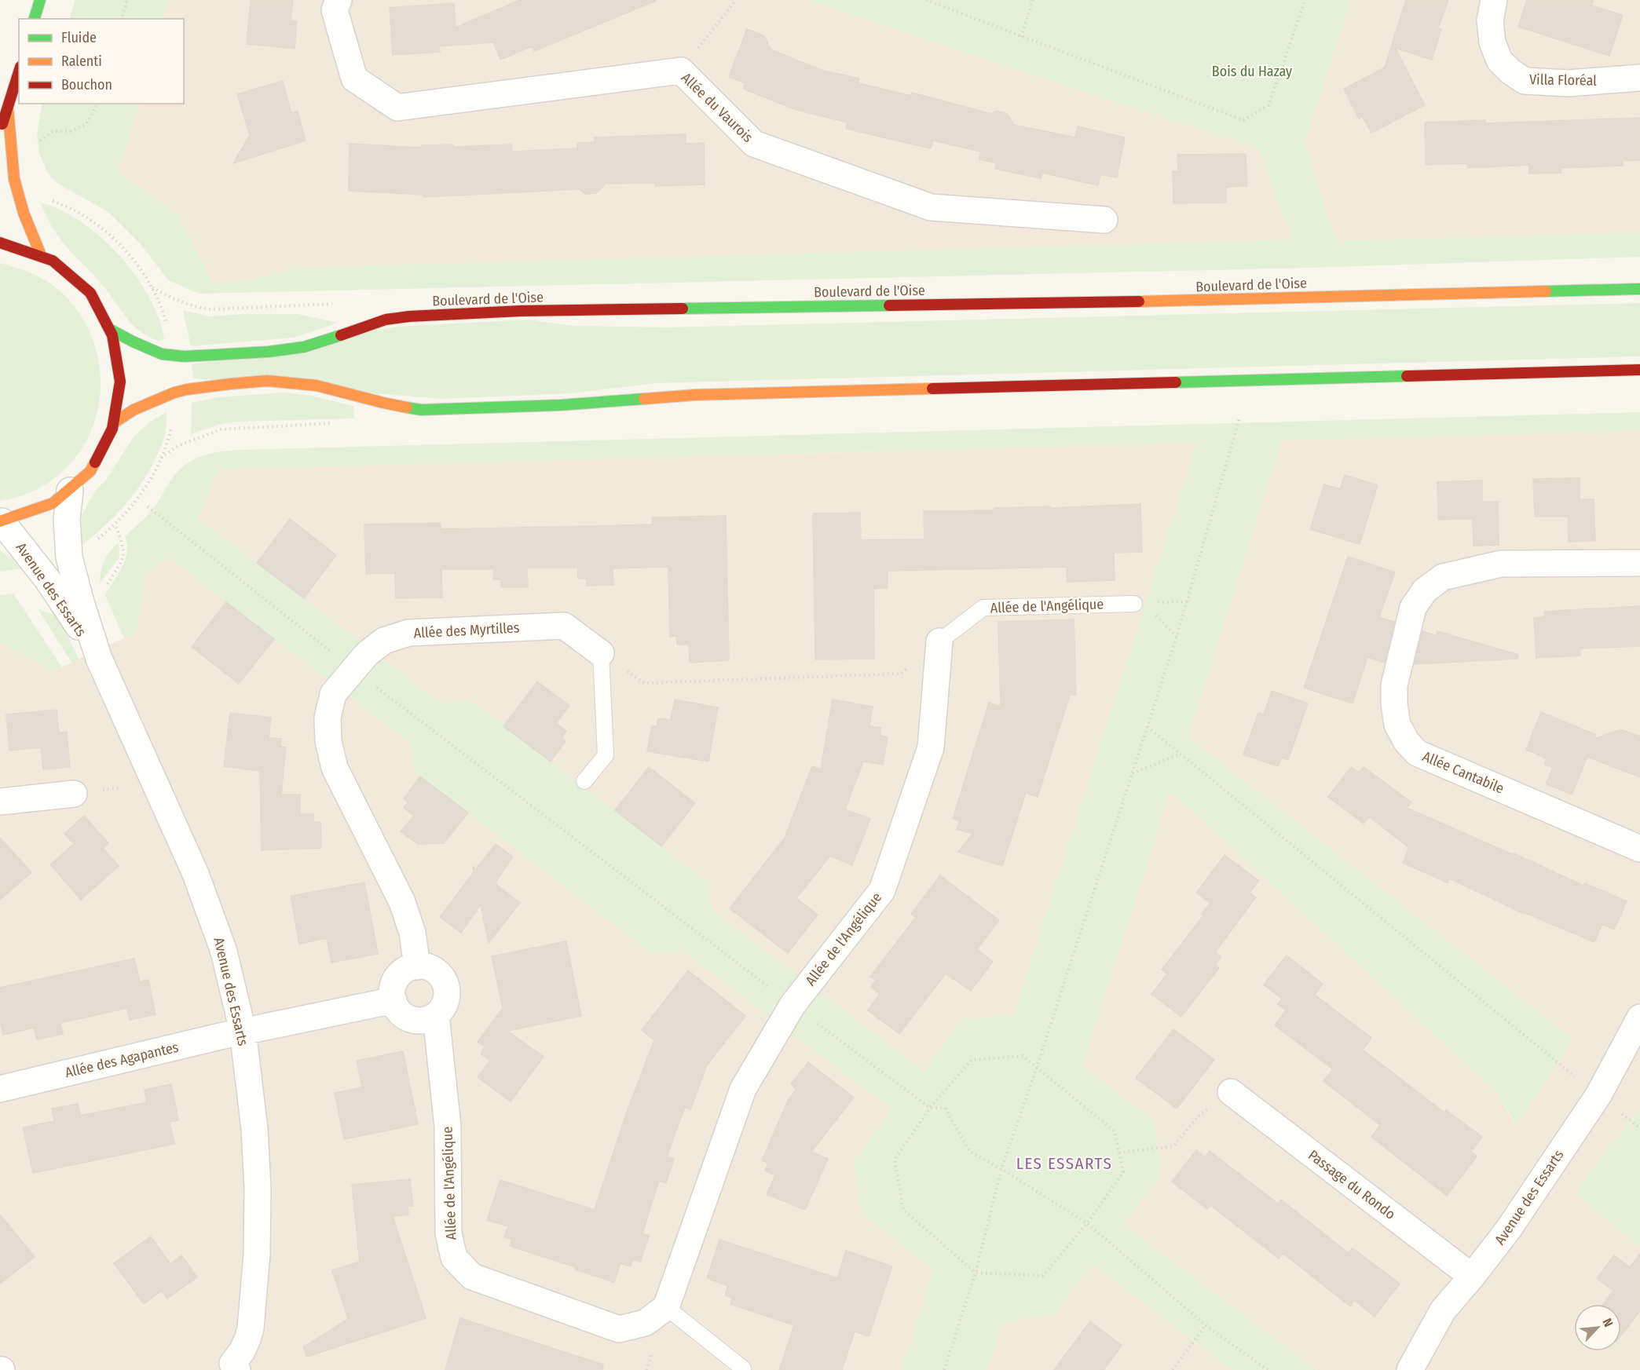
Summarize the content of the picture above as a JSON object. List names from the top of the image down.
{
  "streets": {
    "main road": ["Boulevard de l'Oise"],
    "street": [
      "Villa Floréal",
      "Allée du Vaurois",
      "Avenue des Essarts",
      "Allée de l'Angélique",
      "Allée des Myrtilles",
      "Allée Cantabile",
      "Allée des Agapantes",
      "Passage du Rondo"
    ]
  },
  "crossings": [
    ["Avenue des Essarts", "Allée des Agapantes"],
    ["Avenue des Essarts", "Passage du Rondo"],
    ["Allée de l'Angélique", "Allée des Myrtilles"]
  ],
  "districts": ["LES ESSARTS"],
  "parks": ["Bois du Hazay"],
  "legend": ["Fluide", "Ralenti", "Bouchon"],
  "north": "top right"
}
